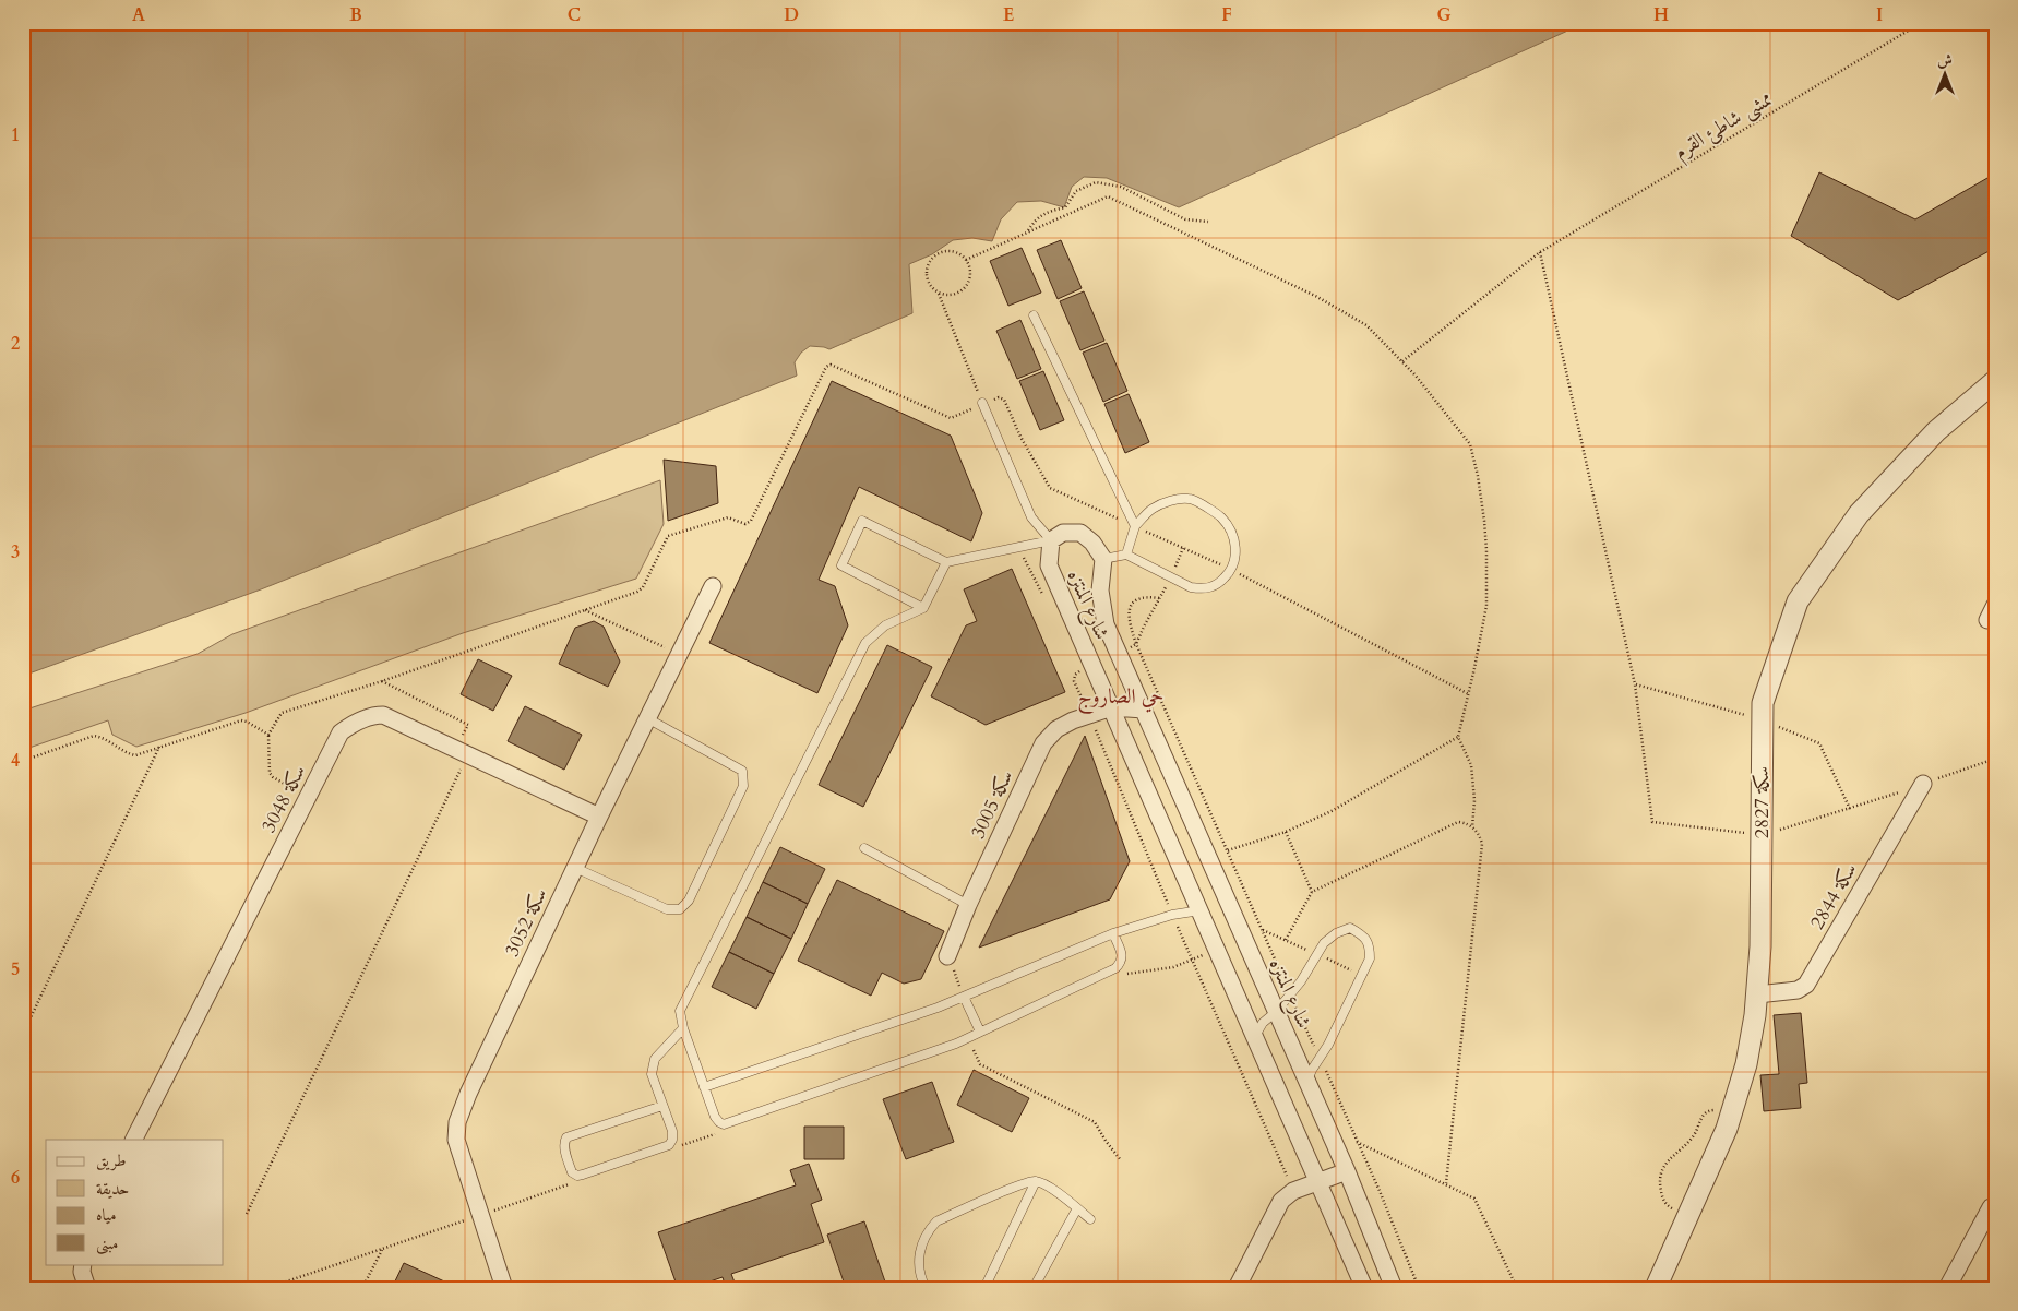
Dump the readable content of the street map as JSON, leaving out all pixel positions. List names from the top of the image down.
{
  "streets": {
    "street": [
      "شارع المنتزه",
      "سكة 3048",
      "سكة 2827",
      "سكة 3005",
      "سكة 2844",
      "سكة 3052"
    ],
    "path": ["ممشى شاطئ القرم"]
  },
  "crossings": [
    ["شارع المنتزه", "سكة 3005"],
    ["سكة 3048", "سكة 3052"],
    ["سكة 2827", "سكة 2844"]
  ],
  "districts": ["حي الصاروج"],
  "legend": [
    "طريق",
    "حديقة",
    "مياه",
    "مبنى"
  ],
  "north": "top",
  "grid": {
    "columns": [
      "A",
      "B",
      "C",
      "D",
      "E",
      "F",
      "G",
      "H",
      "I"
    ],
    "rows": [
      "1",
      "2",
      "3",
      "4",
      "5",
      "6"
    ]
  }
}
